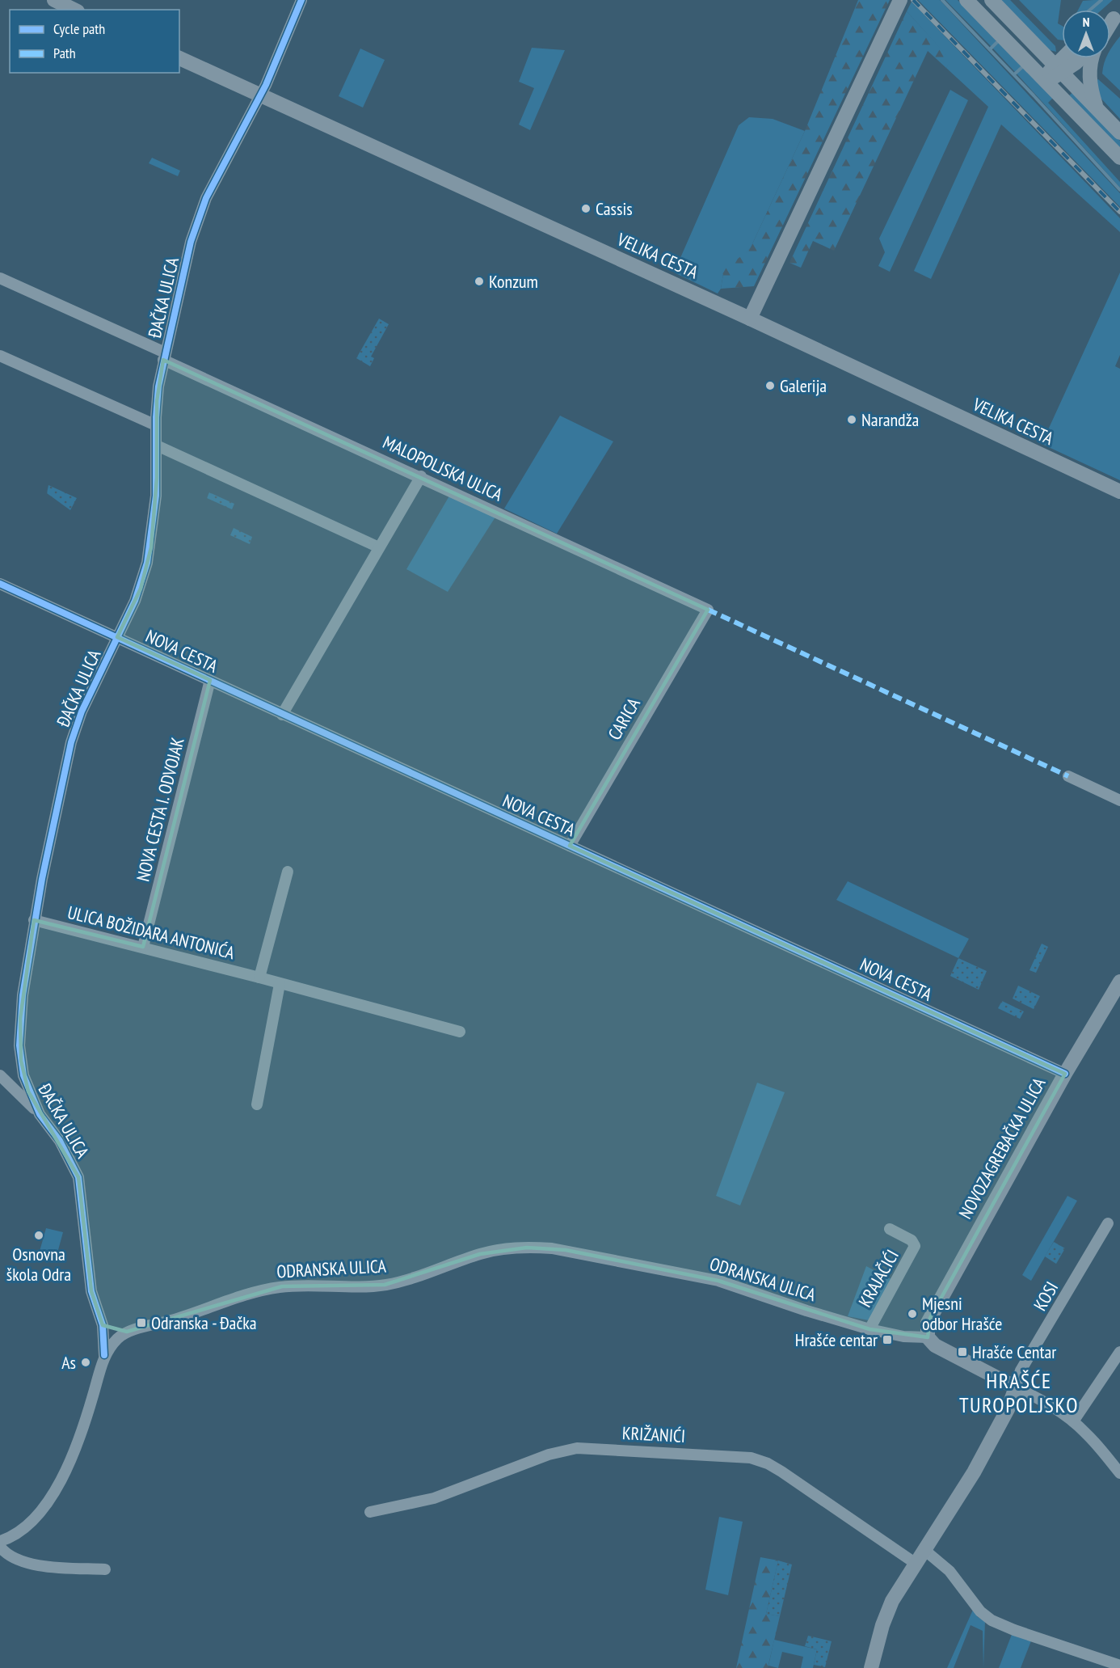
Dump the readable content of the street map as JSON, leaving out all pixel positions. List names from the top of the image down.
{
  "streets": {
    "main road": ["VELIKA CESTA", "NOVOZAGREBAČKA ULICA"],
    "street": [
      "ĐAČKA ULICA",
      "MALOPOLJSKA ULICA",
      "NOVA CESTA",
      "CARICA",
      "NOVA CESTA I. ODVOJAK",
      "ULICA BOŽIDARA ANTONIĆA",
      "ODRANSKA ULICA",
      "KRAJAČIĆI",
      "KOSI",
      "KRIŽANIĆI"
    ]
  },
  "crossings": [
    ["VELIKA CESTA", "ĐAČKA ULICA"],
    ["ĐAČKA ULICA", "MALOPOLJSKA ULICA"],
    ["ĐAČKA ULICA", "NOVA CESTA"],
    ["ĐAČKA ULICA", "ULICA BOŽIDARA ANTONIĆA"],
    ["ĐAČKA ULICA", "ODRANSKA ULICA"],
    ["MALOPOLJSKA ULICA", "CARICA"],
    ["NOVA CESTA", "CARICA"],
    ["NOVA CESTA", "NOVA CESTA I. ODVOJAK"],
    ["NOVA CESTA", "NOVOZAGREBAČKA ULICA"],
    ["NOVA CESTA I. ODVOJAK", "ULICA BOŽIDARA ANTONIĆA"],
    ["NOVOZAGREBAČKA ULICA", "ODRANSKA ULICA"],
    ["ODRANSKA ULICA", "KRAJAČIĆI"]
  ],
  "districts": ["HRAŠĆE TUROPOLJSKO"],
  "places": {
    "other": [
      "Cassis",
      "Konzum",
      "Galerija",
      "Narandža",
      "Osnovna škola Odra",
      "Mjesni odbor Hrašće",
      "As"
    ],
    "transit": ["Odranska - Đačka", "Hrašće centar", "Hrašće Centar"]
  },
  "legend": ["Cycle path", "Path"],
  "north": "top"
}
